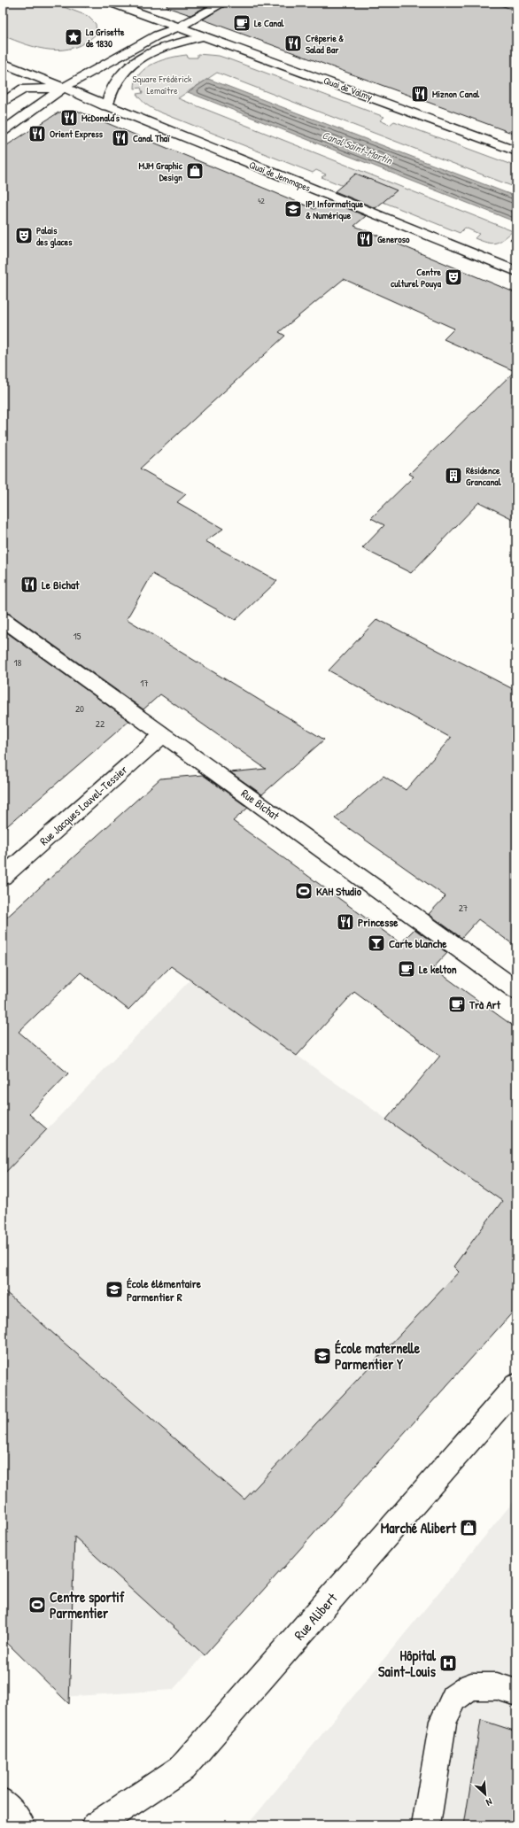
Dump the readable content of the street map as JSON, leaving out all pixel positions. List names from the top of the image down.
{
  "streets": {
    "street": [
      "Quai de Valmy",
      "Quai de Jemmapes",
      "Rue Bichat",
      "Rue Jacques Louvel-Tessier",
      "Rue Alibert"
    ]
  },
  "crossings": [
    ["Rue Bichat", "Rue Jacques Louvel-Tessier"]
  ],
  "water": ["Canal Saint-Martin"],
  "parks": ["Square Frédérick Lemaître"],
  "places": {
    "cafe": ["Le Canal", "Le kelton", "Trà Art"],
    "place": ["La Grisette de 1830"],
    "restaurant": [
      "Crêperie & Salad Bar",
      "Miznon Canal",
      "McDonald's",
      "Orient Express",
      "Canal Thaï",
      "Generoso",
      "Le Bichat",
      "Princesse"
    ],
    "shop": ["MJM Graphic Design", "Marché Alibert"],
    "school or university": ["IPI Informatique & Numérique", "École élémentaire Parmentier R", "École maternelle Parmentier Y"],
    "theatre": ["Palais des glaces", "Centre culturel Pouya"],
    "building": ["Résidence Grancanal"],
    "sports": ["KAH Studio", "Centre sportif Parmentier"],
    "bar": ["Carte blanche"],
    "hospital": ["Hôpital Saint-Louis"]
  },
  "house_numbers": [
    "42",
    "15",
    "18",
    "17",
    "20",
    "22",
    "27"
  ],
  "north": "bottom right"
}
